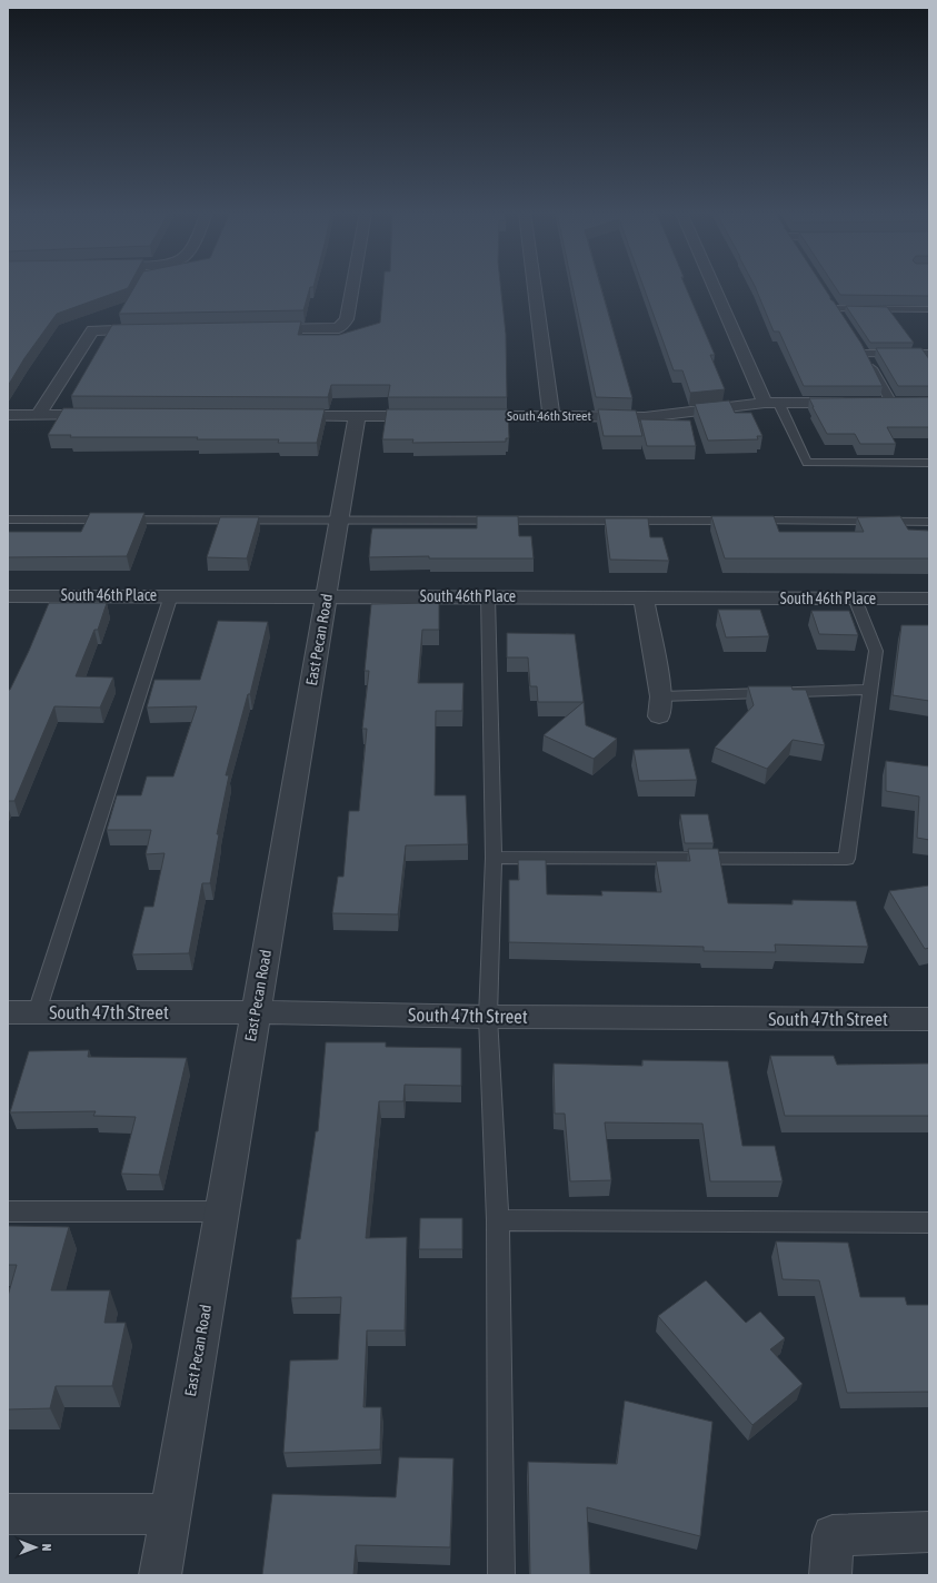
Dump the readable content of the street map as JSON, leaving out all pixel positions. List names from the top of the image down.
{
  "streets": {
    "street": [
      "South 46th Street",
      "South 46th Place",
      "East Pecan Road",
      "South 47th Street"
    ]
  },
  "crossings": [
    ["South 46th Place", "East Pecan Road"],
    ["East Pecan Road", "South 47th Street"]
  ],
  "north": "right"
}
